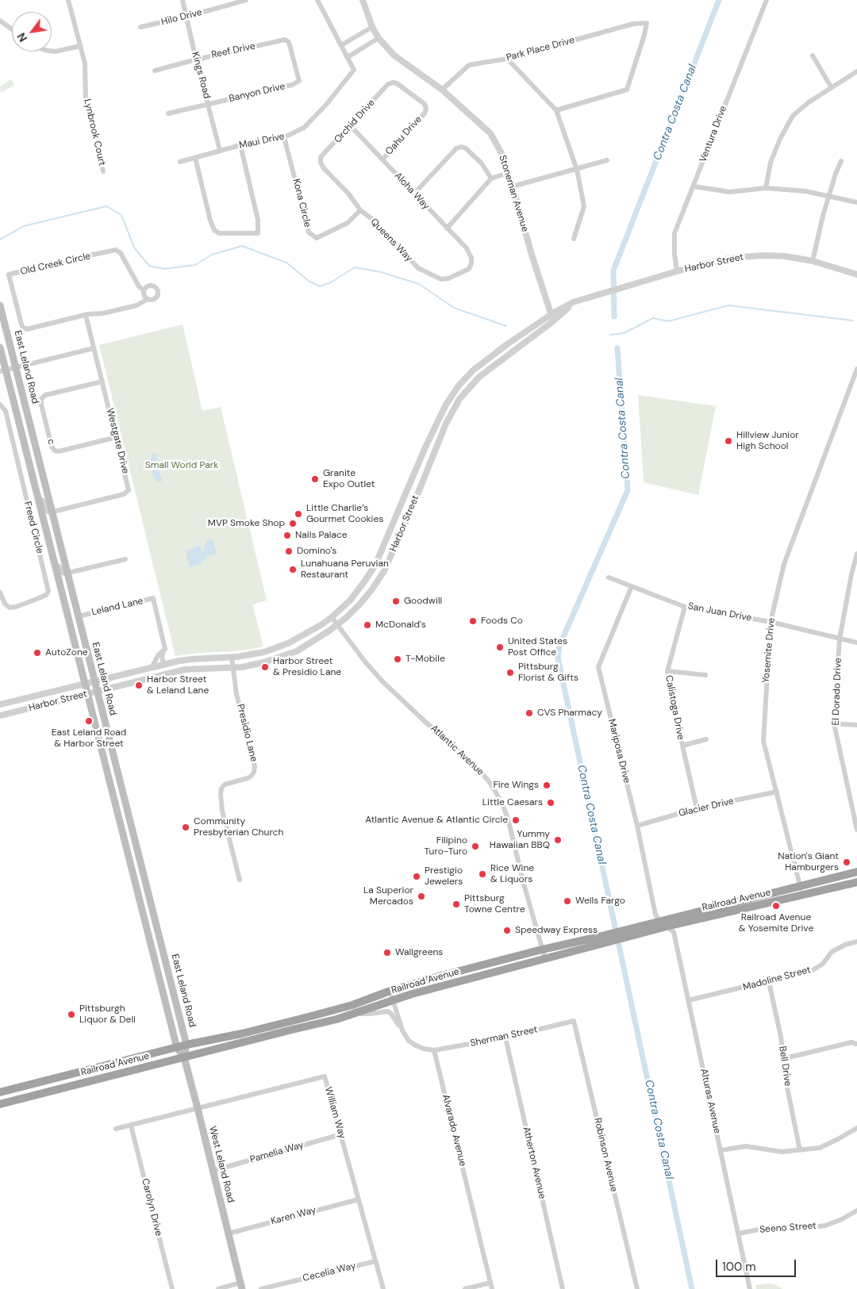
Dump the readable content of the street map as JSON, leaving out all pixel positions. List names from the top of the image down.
{
  "streets": {
    "highway": ["Railroad Avenue"],
    "main road": ["East Leland Road", "West Leland Road"],
    "street": [
      "Hilo Drive",
      "Park Place Drive",
      "Reef Drive",
      "Kings Road",
      "Banyon Drive",
      "Orchid Drive",
      "Lynbrook Court",
      "Ventura Drive",
      "Oahu Drive",
      "Maui Drive",
      "Aloha Way",
      "Stoneman Avenue",
      "Kona Circle",
      "Queens Way",
      "Harbor Street",
      "Old Creek Circle",
      "Westgate Drive",
      "c",
      "Freed Circle",
      "Leland Lane",
      "San Juan Drive",
      "Yosemite Drive",
      "El Dorado Drive",
      "Calistoga Drive",
      "Presidio Lane",
      "Atlantic Avenue",
      "Mariposa Drive",
      "Glacier Drive",
      "Madoline Street",
      "Sherman Street",
      "Bell Drive",
      "Alturas Avenue",
      "William Way",
      "Alvarado Avenue",
      "Pamelia Way",
      "Robinson Avenue",
      "Atherton Avenue",
      "Carolyn Drive",
      "Karen Way",
      "Seeno Street",
      "Cecelia Way"
    ]
  },
  "crossings": [
    ["Hilo Drive", "Kings Road"],
    ["Park Place Drive", "Stoneman Avenue"],
    ["Reef Drive", "Kings Road"],
    ["Reef Drive", "Banyon Drive"],
    ["Kings Road", "Banyon Drive"],
    ["Kings Road", "Maui Drive"],
    ["Orchid Drive", "Oahu Drive"],
    ["Orchid Drive", "Aloha Way"],
    ["Orchid Drive", "Queens Way"],
    ["Ventura Drive", "Harbor Street"],
    ["Oahu Drive", "Aloha Way"],
    ["Maui Drive", "Kona Circle"],
    ["Aloha Way", "Queens Way"],
    ["Stoneman Avenue", "Harbor Street"],
    ["Kona Circle", "Queens Way"],
    ["Harbor Street", "East Leland Road"],
    ["Harbor Street", "Leland Lane"],
    ["Harbor Street", "Presidio Lane"],
    ["Harbor Street", "Atlantic Avenue"],
    ["Old Creek Circle", "Westgate Drive"],
    ["East Leland Road", "Westgate Drive"],
    ["East Leland Road", "Leland Lane"],
    ["East Leland Road", "Railroad Avenue"],
    ["East Leland Road", "West Leland Road"],
    ["Westgate Drive", "c"],
    ["San Juan Drive", "Yosemite Drive"],
    ["San Juan Drive", "El Dorado Drive"],
    ["San Juan Drive", "Calistoga Drive"],
    ["San Juan Drive", "Mariposa Drive"],
    ["Yosemite Drive", "Glacier Drive"],
    ["Yosemite Drive", "Railroad Avenue"],
    ["Calistoga Drive", "Glacier Drive"],
    ["Atlantic Avenue", "Railroad Avenue"],
    ["Mariposa Drive", "Glacier Drive"],
    ["Mariposa Drive", "Railroad Avenue"],
    ["Mariposa Drive", "Alturas Avenue"],
    ["Railroad Avenue", "Alturas Avenue"],
    ["Railroad Avenue", "West Leland Road"],
    ["Madoline Street", "Bell Drive"],
    ["Madoline Street", "Alturas Avenue"],
    ["Sherman Street", "Alvarado Avenue"],
    ["Sherman Street", "Robinson Avenue"],
    ["Sherman Street", "Atherton Avenue"],
    ["Alturas Avenue", "Seeno Street"],
    ["William Way", "Pamelia Way"],
    ["William Way", "West Leland Road"],
    ["William Way", "Carolyn Drive"],
    ["William Way", "Karen Way"],
    ["William Way", "Cecelia Way"],
    ["Pamelia Way", "West Leland Road"],
    ["West Leland Road", "Karen Way"]
  ],
  "water": ["Contra Costa Canal"],
  "parks": ["Small World Park"],
  "places": [
    "Hillview Junior High School",
    "Granite Expo Outlet",
    "Little Charlie’s Gourmet Cookies",
    "MVP Smoke Shop",
    "Nails Palace",
    "Domino's",
    "Lunahuana Peruvian Restaurant",
    "Goodwill",
    "Foods Co",
    "McDonald's",
    "United States Post Office",
    "AutoZone",
    "T-Mobile",
    "Harbor Street & Presidio Lane",
    "Pittsburg Florist & Gifts",
    "Harbor Street & Leland Lane",
    "CVS Pharmacy",
    "East Leland Road & Harbor Street",
    "Fire Wings",
    "Little Caesars",
    "Atlantic Avenue & Atlantic Circle",
    "Community Presbyterian Church",
    "Yummy Hawaiian BBQ",
    "Filipino Turo-Turo",
    "Nation's Giant Hamburgers",
    "Rice Wine & Liquors",
    "Prestigio Jewelers",
    "La Superior Mercados",
    "Wells Fargo",
    "Pittsburg Towne Centre",
    "Railroad Avenue & Yosemite Drive",
    "Speedway Express",
    "Wallgreens",
    "Pittsburgh Liquor & Deli"
  ],
  "scale_bar": "100 m",
  "north": "bottom left"
}
